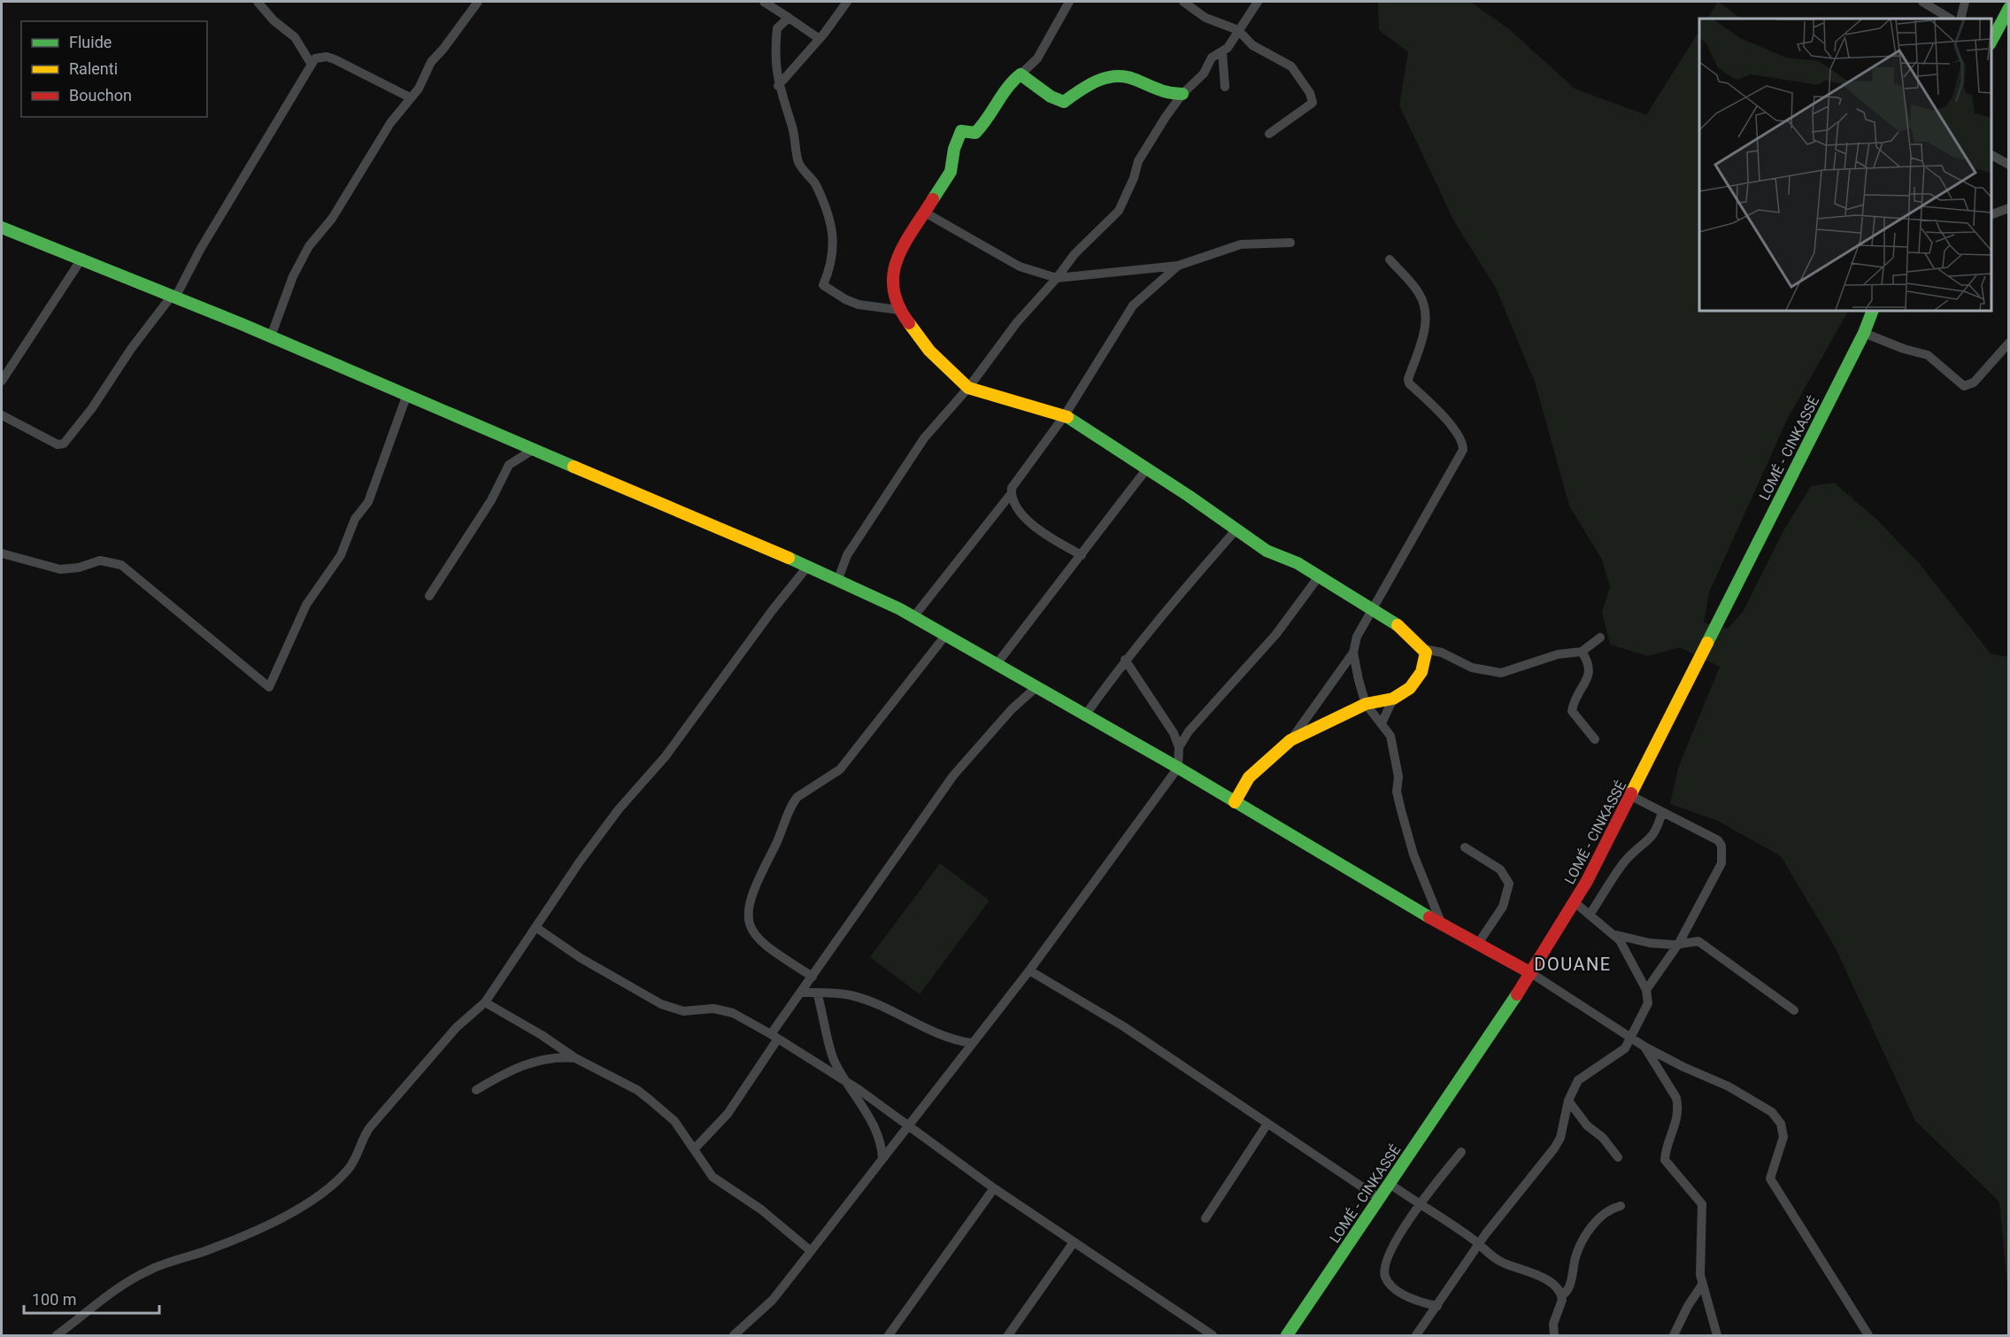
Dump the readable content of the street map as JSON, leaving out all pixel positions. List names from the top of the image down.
{
  "streets": {
    "main road": ["LOMÉ - CINKASSÉ"]
  },
  "districts": ["DOUANE"],
  "legend": ["Fluide", "Ralenti", "Bouchon"],
  "scale_bar": "100 m"
}
